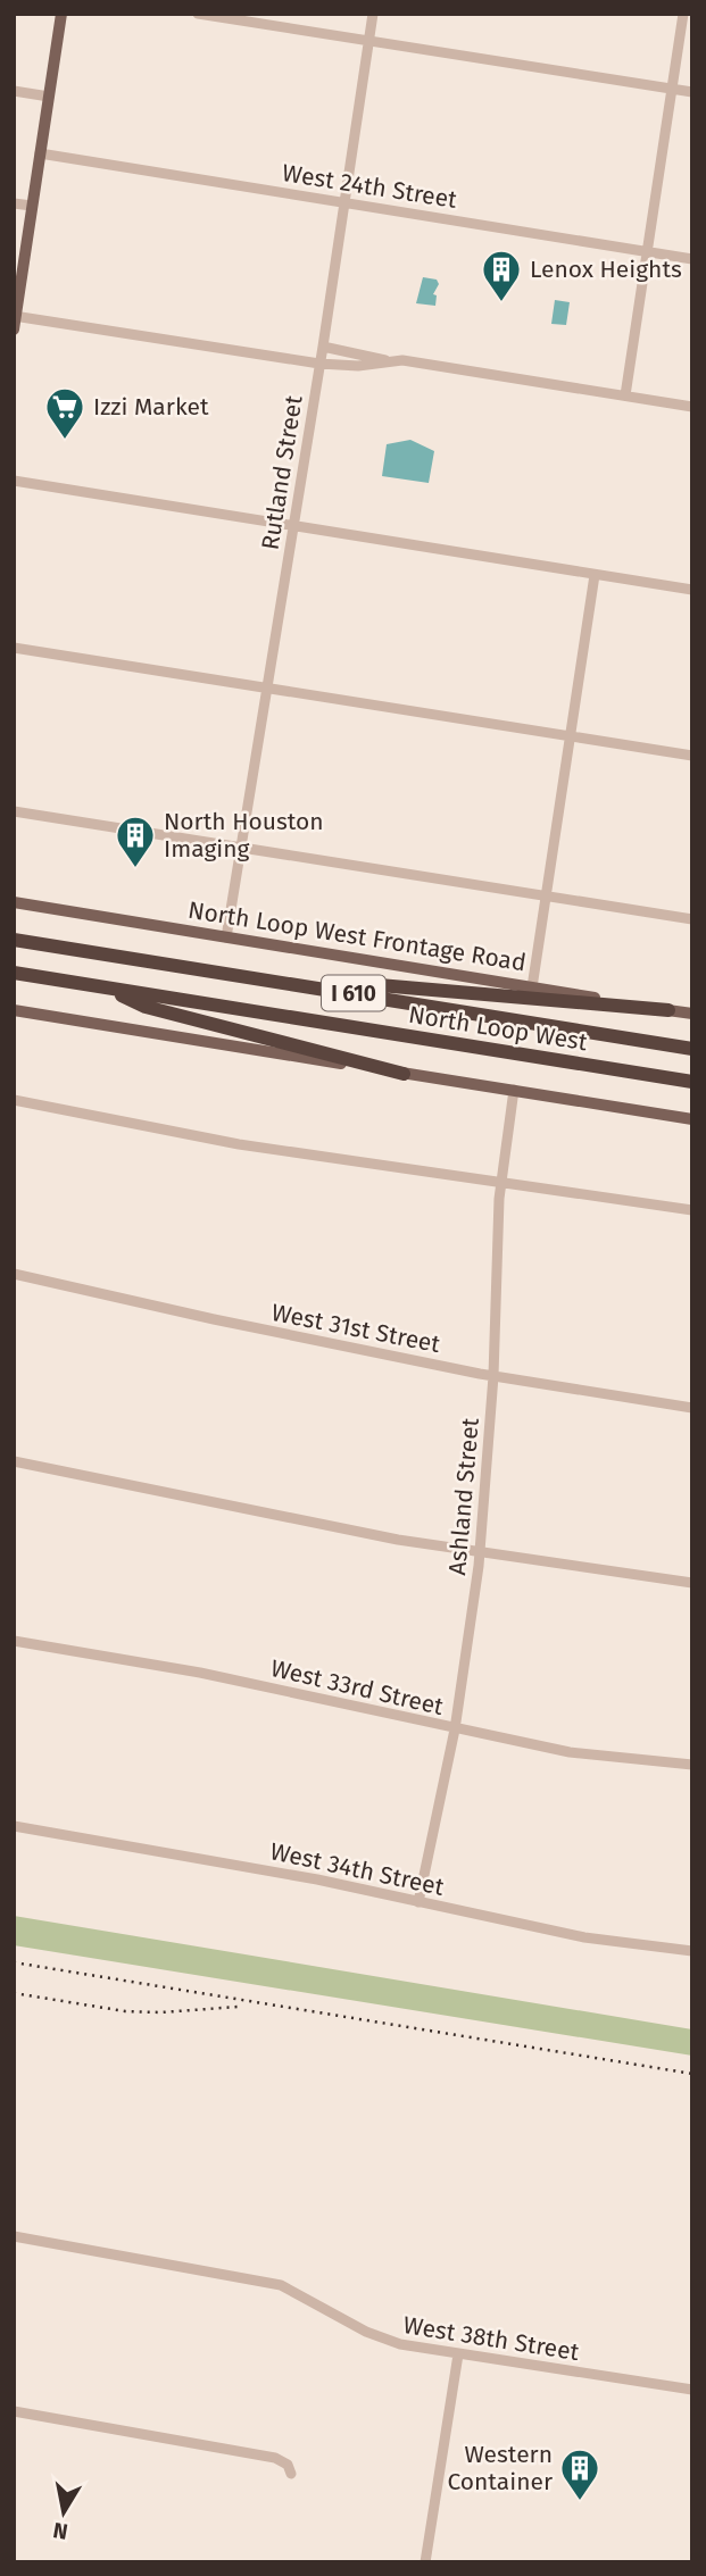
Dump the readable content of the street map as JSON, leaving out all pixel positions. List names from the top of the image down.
{
  "streets": {
    "highway": ["I 610", "North Loop West"],
    "main road": ["North Loop West Frontage Road"],
    "street": [
      "West 24th Street",
      "Rutland Street",
      "West 31st Street",
      "Ashland Street",
      "West 33rd Street",
      "West 34th Street",
      "West 38th Street"
    ]
  },
  "crossings": [
    ["West 24th Street", "Rutland Street"],
    ["Rutland Street", "North Loop West Frontage Road"],
    ["West 31st Street", "Ashland Street"],
    ["Ashland Street", "West 33rd Street"],
    ["Ashland Street", "West 34th Street"]
  ],
  "places": {
    "building": ["Lenox Heights", "North Houston Imaging", "Western Container"],
    "supermarket": ["Izzi Market"]
  },
  "north": "bottom"
}
